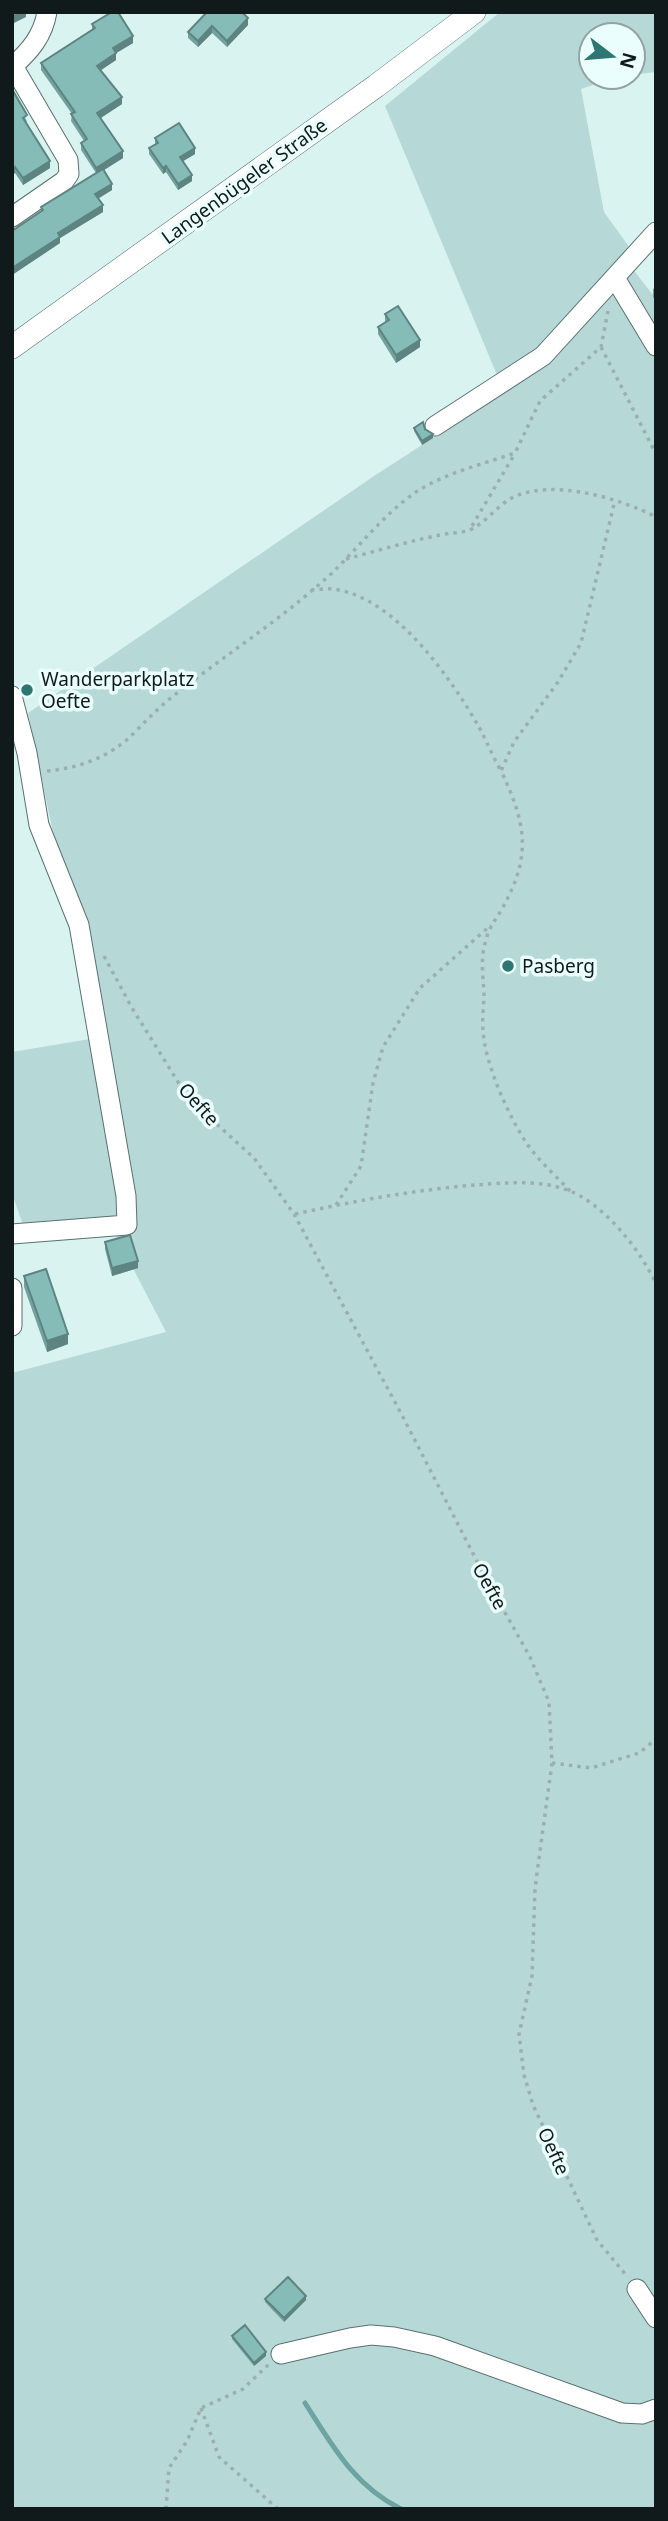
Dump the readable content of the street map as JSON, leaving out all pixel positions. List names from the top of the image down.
{
  "streets": {
    "main road": ["Langenbügeler Straße"],
    "path": ["Oefte"]
  },
  "places": ["Wanderparkplatz Oefte", "Pasberg"],
  "north": "right"
}
